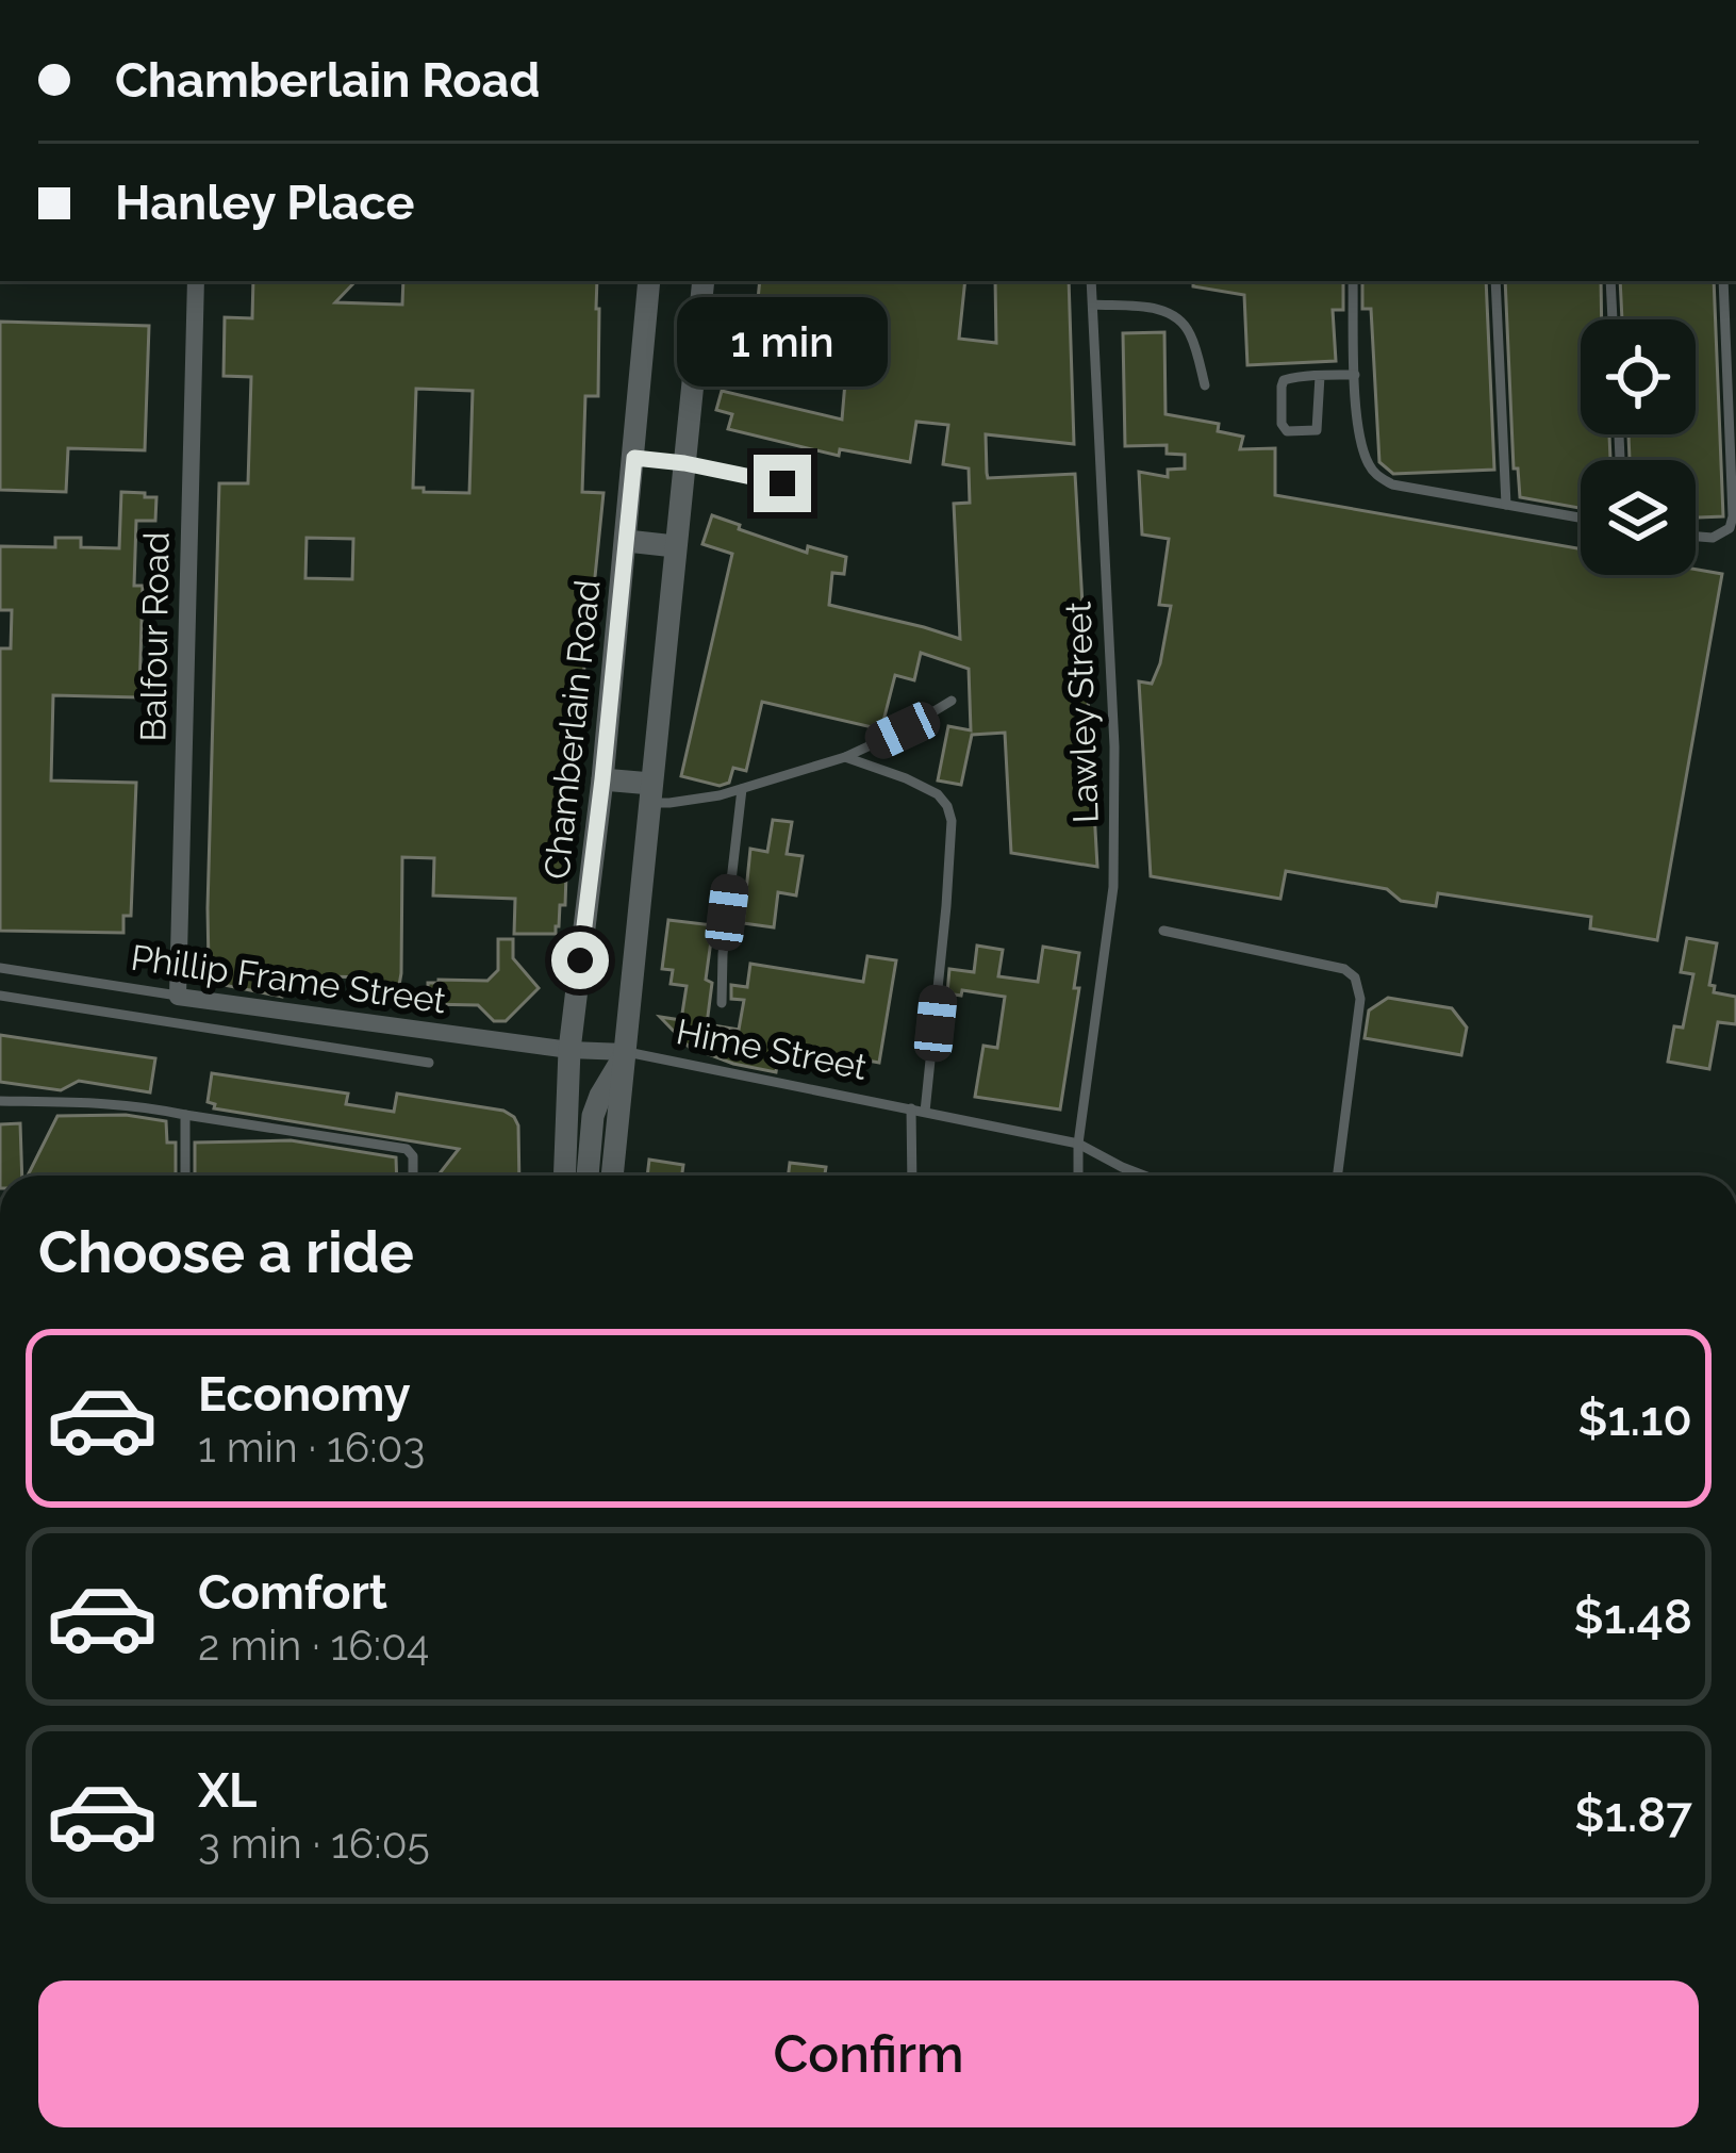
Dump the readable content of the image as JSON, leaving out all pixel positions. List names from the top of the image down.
{
  "streets": {
    "street": [
      "Balfour Road",
      "Chamberlain Road",
      "Phillip Frame Street",
      "Hime Street"
    ],
    "lane": ["Lawley Street"]
  },
  "crossings": [
    ["Balfour Road", "Phillip Frame Street"],
    ["Lawley Street", "Hime Street"],
    ["Chamberlain Road", "Phillip Frame Street"],
    ["Chamberlain Road", "Hime Street"],
    ["Phillip Frame Street", "Hime Street"]
  ],
  "page": {
    "banner": ["Chamberlain Road", "Hanley Place"],
    "bubble": "1 min",
    "heading": "Choose a ride",
    "list": [
      {
        "name": "Economy",
        "note": "1 min · 16:03",
        "value": "$1.10"
      },
      {
        "name": "Comfort",
        "note": "2 min · 16:04",
        "value": "$1.48"
      },
      {
        "name": "XL",
        "note": "3 min · 16:05",
        "value": "$1.87"
      }
    ],
    "buttons": "Confirm"
  }
}
